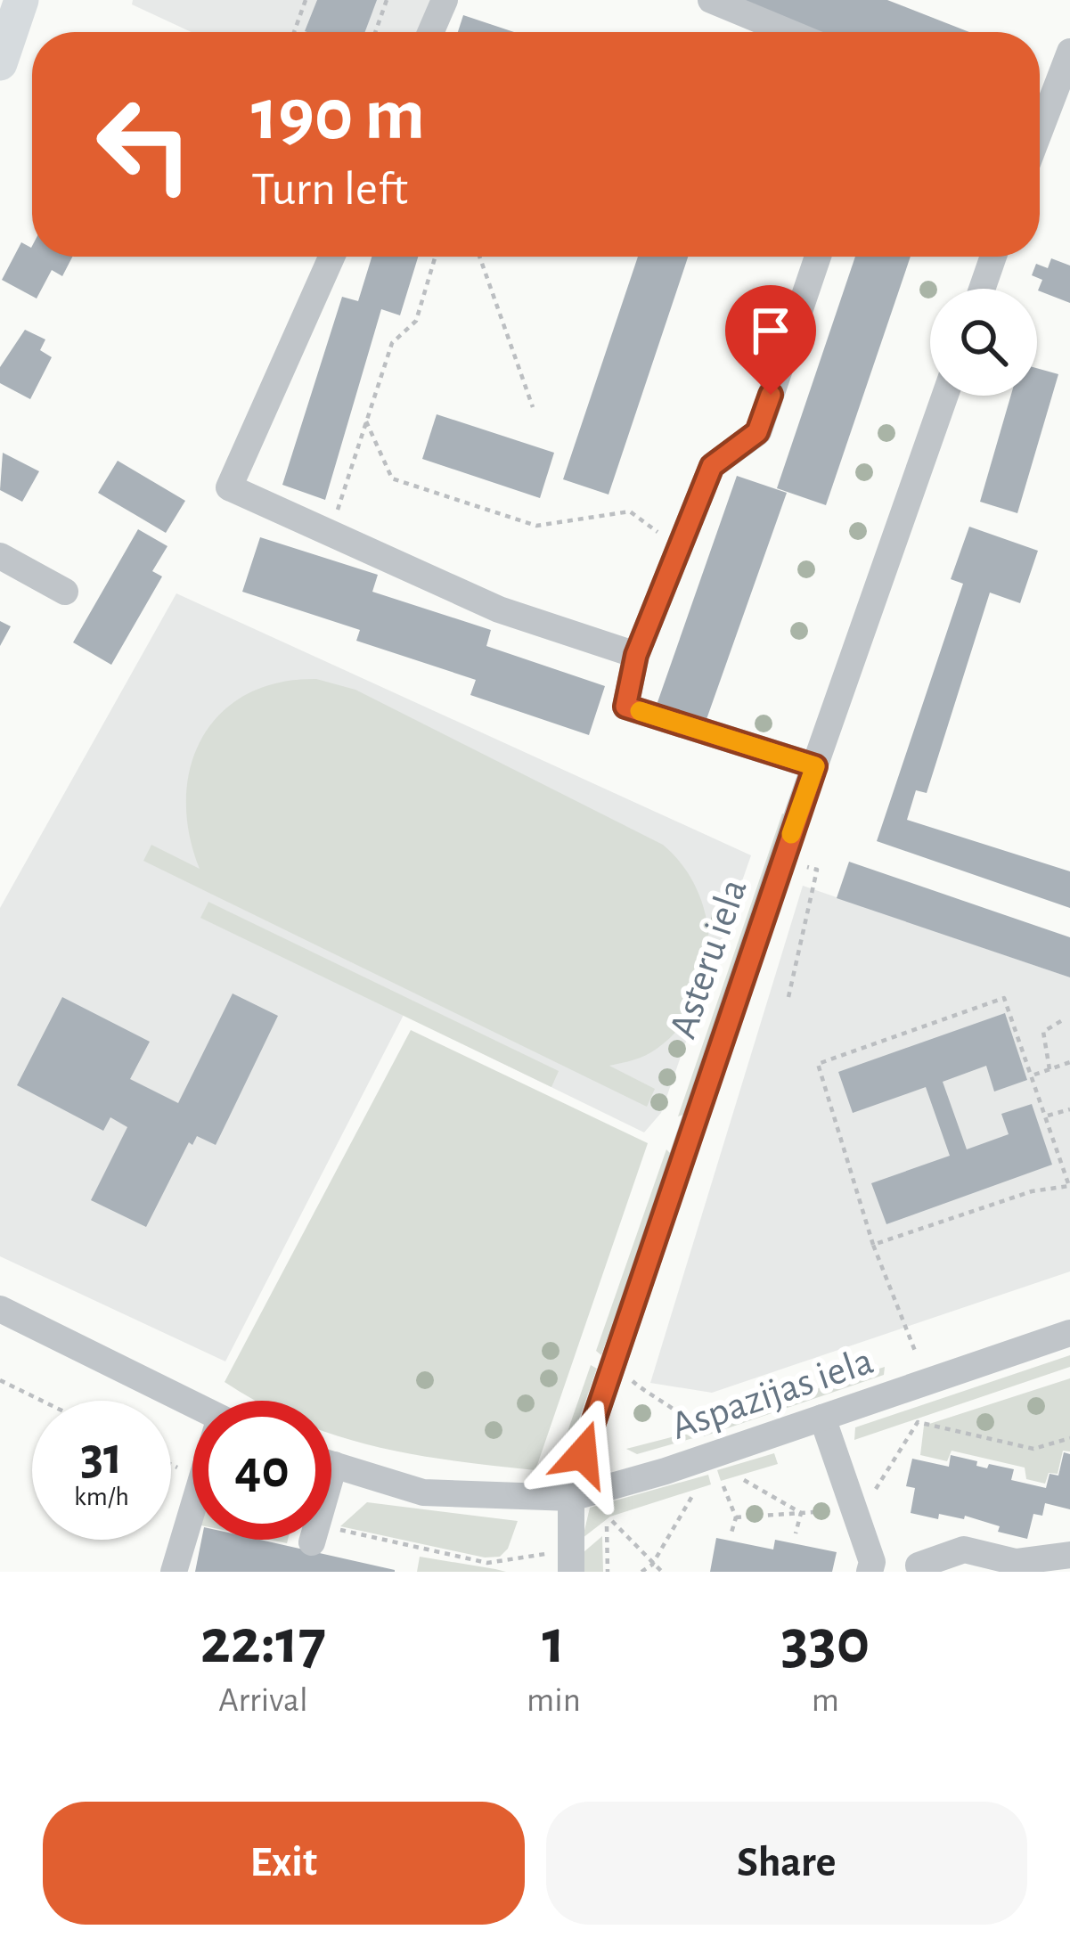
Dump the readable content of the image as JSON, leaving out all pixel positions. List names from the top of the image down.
{
  "streets": {
    "street": ["Asteru iela", "Aspazijas iela"]
  },
  "crossings": [
    ["Asteru iela", "Aspazijas iela"]
  ],
  "page": {
    "turn": ["190 m", "Turn left"],
    "speed": "31 km/h",
    "limit": "40",
    "eta": [
      "22:17",
      "Arrival",
      "1",
      "min",
      "330",
      "m"
    ],
    "buttons": ["Exit", "Share"]
  }
}
